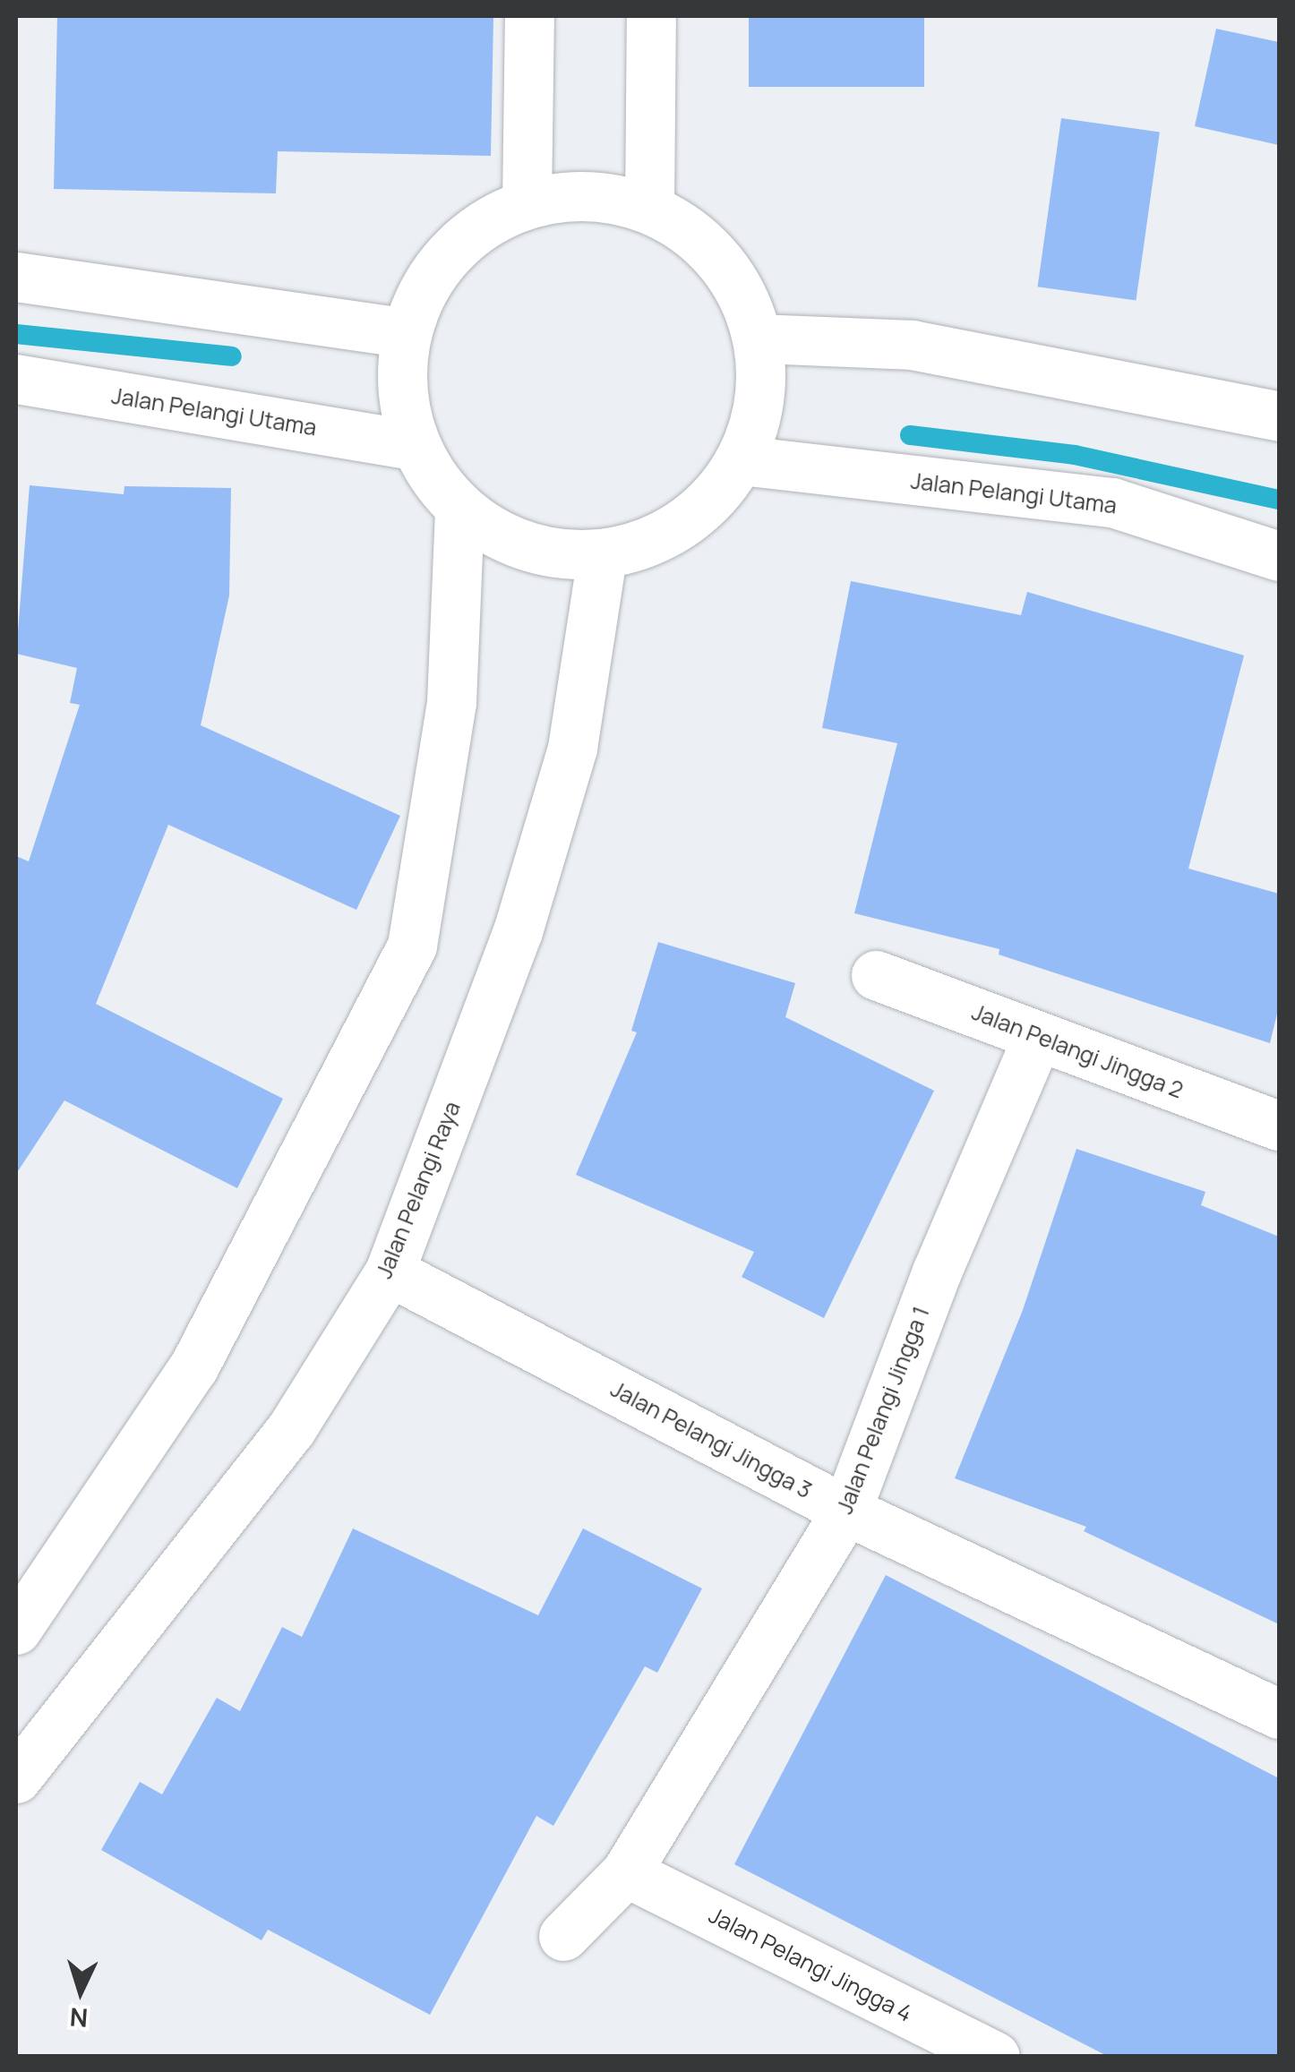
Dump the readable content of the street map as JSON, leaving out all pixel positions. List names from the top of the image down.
{
  "streets": {
    "street": [
      "Jalan Pelangi Utama",
      "Jalan Pelangi Jingga 2",
      "Jalan Pelangi Raya",
      "Jalan Pelangi Jingga 1",
      "Jalan Pelangi Jingga 3",
      "Jalan Pelangi Jingga 4"
    ]
  },
  "crossings": [
    ["Jalan Pelangi Jingga 2", "Jalan Pelangi Jingga 1"],
    ["Jalan Pelangi Raya", "Jalan Pelangi Jingga 3"],
    ["Jalan Pelangi Jingga 1", "Jalan Pelangi Jingga 3"],
    ["Jalan Pelangi Jingga 1", "Jalan Pelangi Jingga 4"]
  ],
  "north": "bottom"
}
